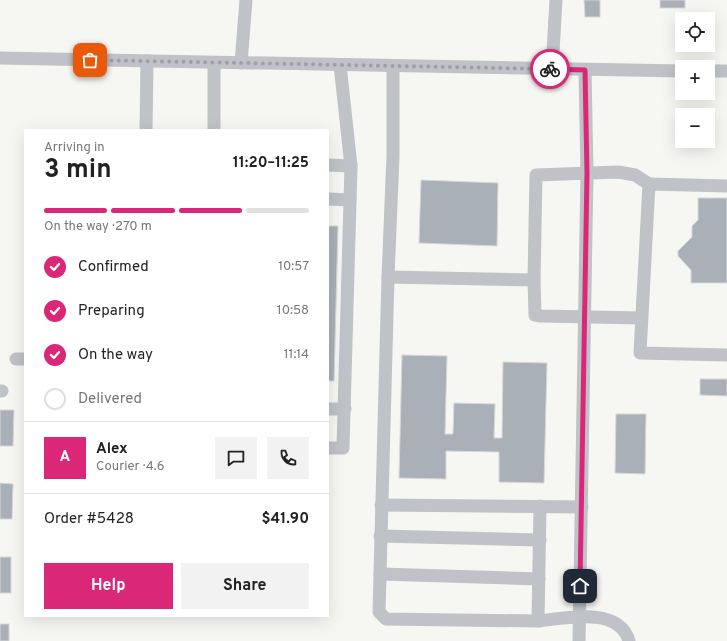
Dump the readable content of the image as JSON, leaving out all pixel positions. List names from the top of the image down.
{
  "page": {
    "map_buttons": ["+", "−"],
    "heading": ["3 min", "Arriving in", "11:20–11:25"],
    "panel": [
      "Alex",
      "Courier · 4.6",
      "Order #5428",
      "$41.90"
    ],
    "bar": "On the way · 270 m",
    "list": [
      ["Confirmed", "10:57"],
      ["Preparing", "10:58"],
      ["On the way", "11:14"],
      "Delivered"
    ],
    "round": "A",
    "buttons": ["Help", "Share"]
  }
}
